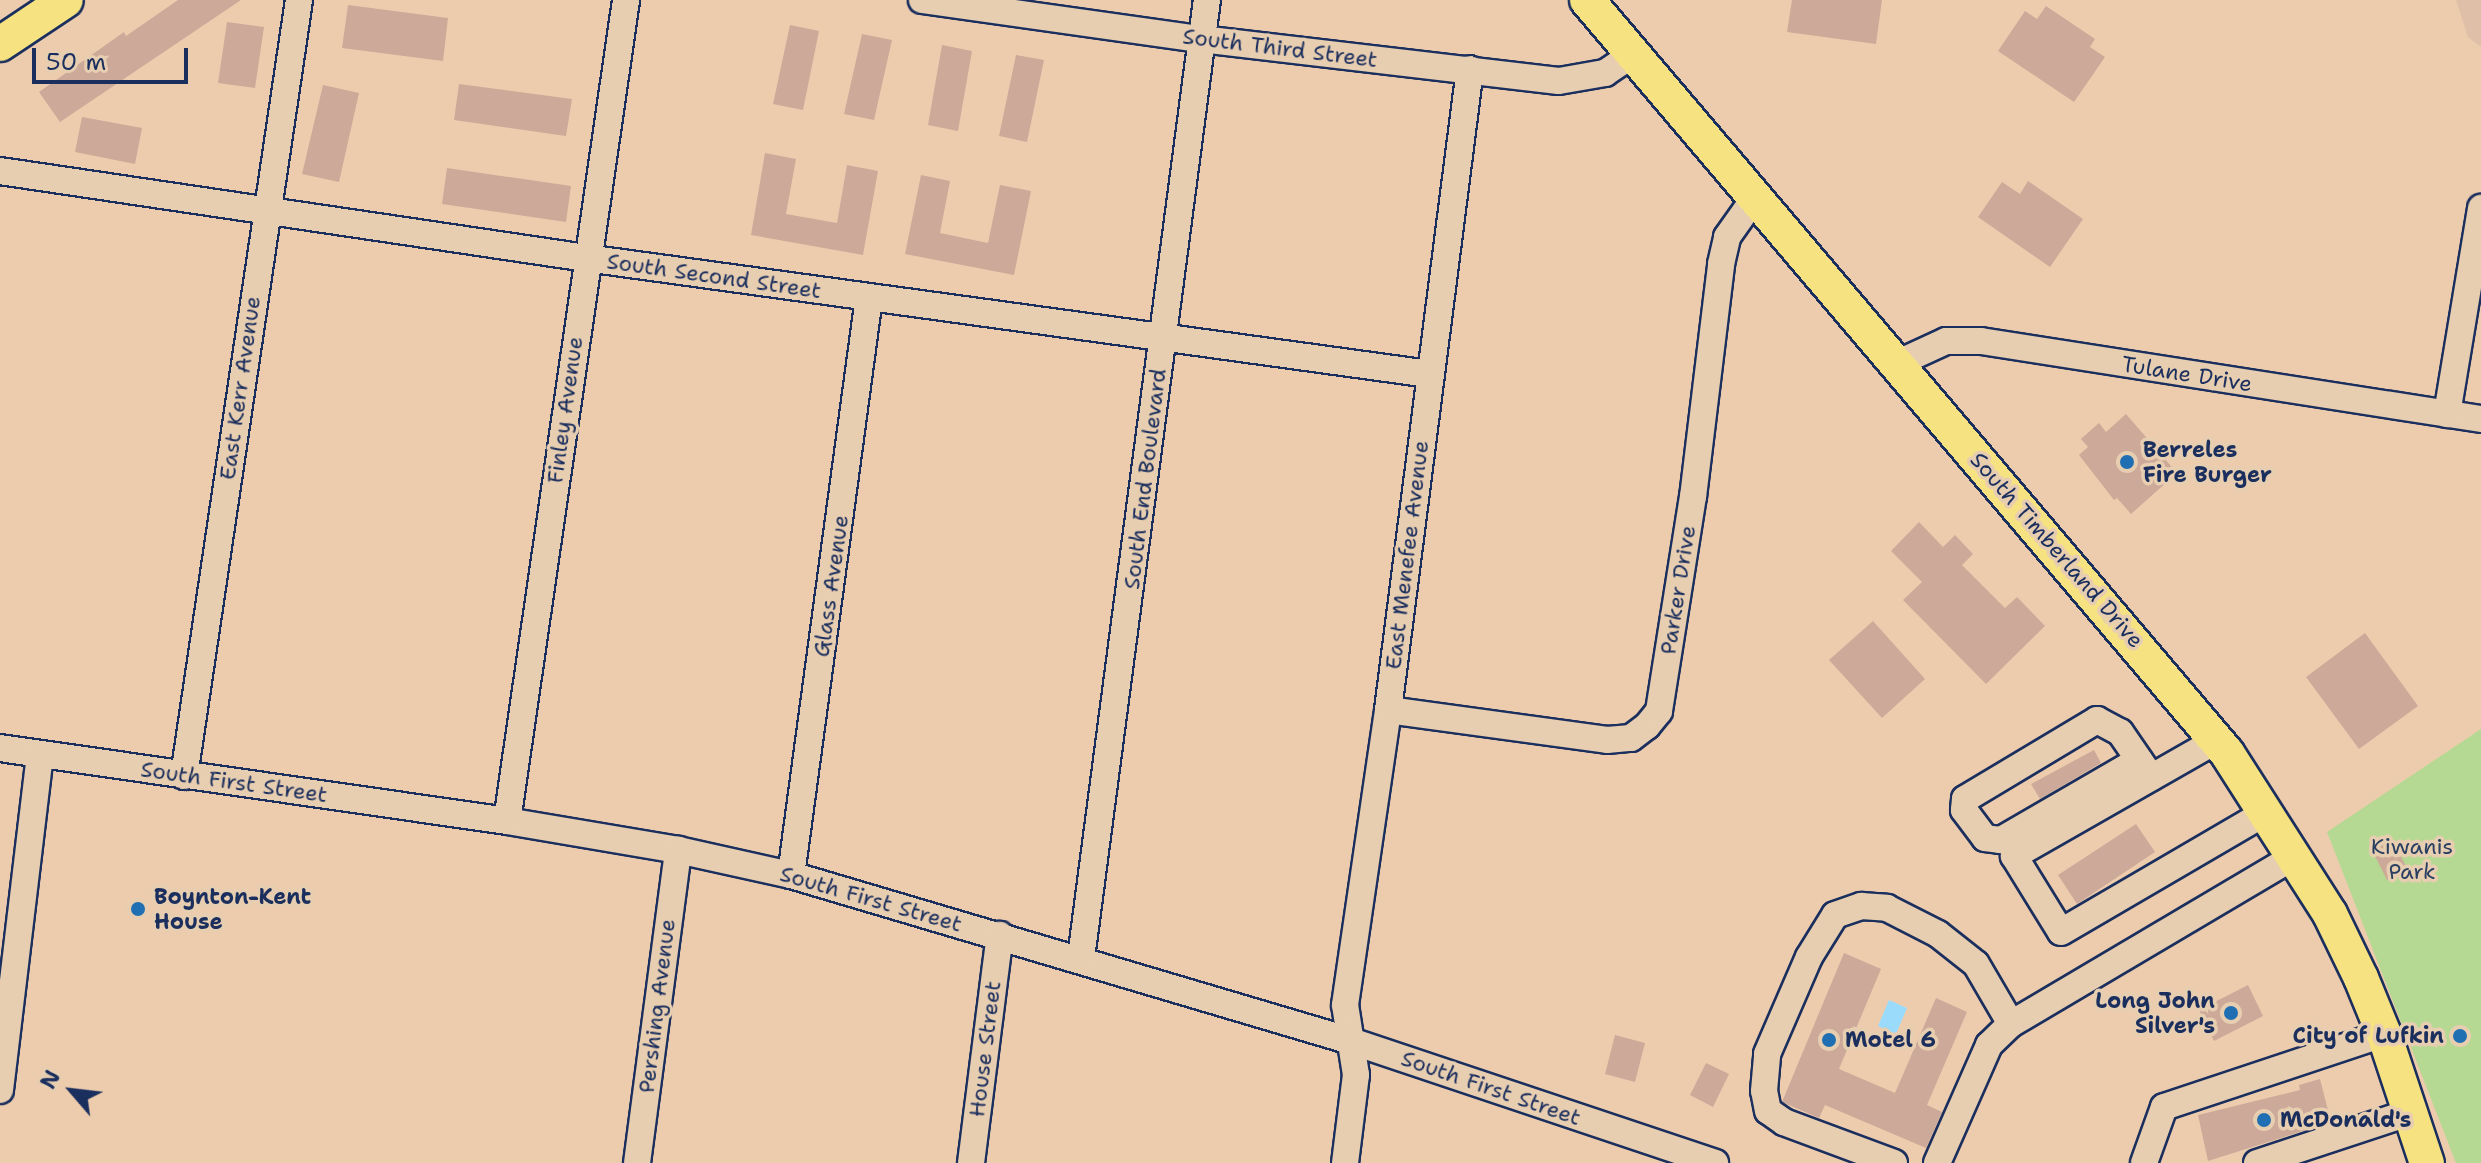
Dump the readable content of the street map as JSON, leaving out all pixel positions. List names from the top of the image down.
{
  "streets": {
    "main road": ["South Timberland Drive"],
    "street": [
      "South Third Street",
      "South Second Street",
      "Tulane Drive",
      "East Kerr Avenue",
      "Finley Avenue",
      "South End Boulevard",
      "East Menefee Avenue",
      "Glass Avenue",
      "Parker Drive",
      "South First Street",
      "Pershing Avenue",
      "House Street"
    ]
  },
  "crossings": [
    ["South Third Street", "South End Boulevard"],
    ["South Third Street", "South Timberland Drive"],
    ["South Third Street", "East Menefee Avenue"],
    ["South Second Street", "East Kerr Avenue"],
    ["South Second Street", "Finley Avenue"],
    ["South Second Street", "South End Boulevard"],
    ["South Second Street", "East Menefee Avenue"],
    ["South Second Street", "Glass Avenue"],
    ["Tulane Drive", "South Timberland Drive"],
    ["East Kerr Avenue", "South First Street"],
    ["Finley Avenue", "South First Street"],
    ["South End Boulevard", "South First Street"],
    ["South Timberland Drive", "Parker Drive"],
    ["East Menefee Avenue", "Parker Drive"],
    ["East Menefee Avenue", "South First Street"],
    ["Glass Avenue", "South First Street"],
    ["South First Street", "Pershing Avenue"],
    ["South First Street", "House Street"]
  ],
  "parks": ["Kiwanis Park"],
  "places": [
    "Berreles Fire Burger",
    "Boynton-Kent House",
    "Long John Silver's",
    "City of Lufkin",
    "Motel 6",
    "McDonald's"
  ],
  "scale_bar": "50 m",
  "north": "top left"
}
